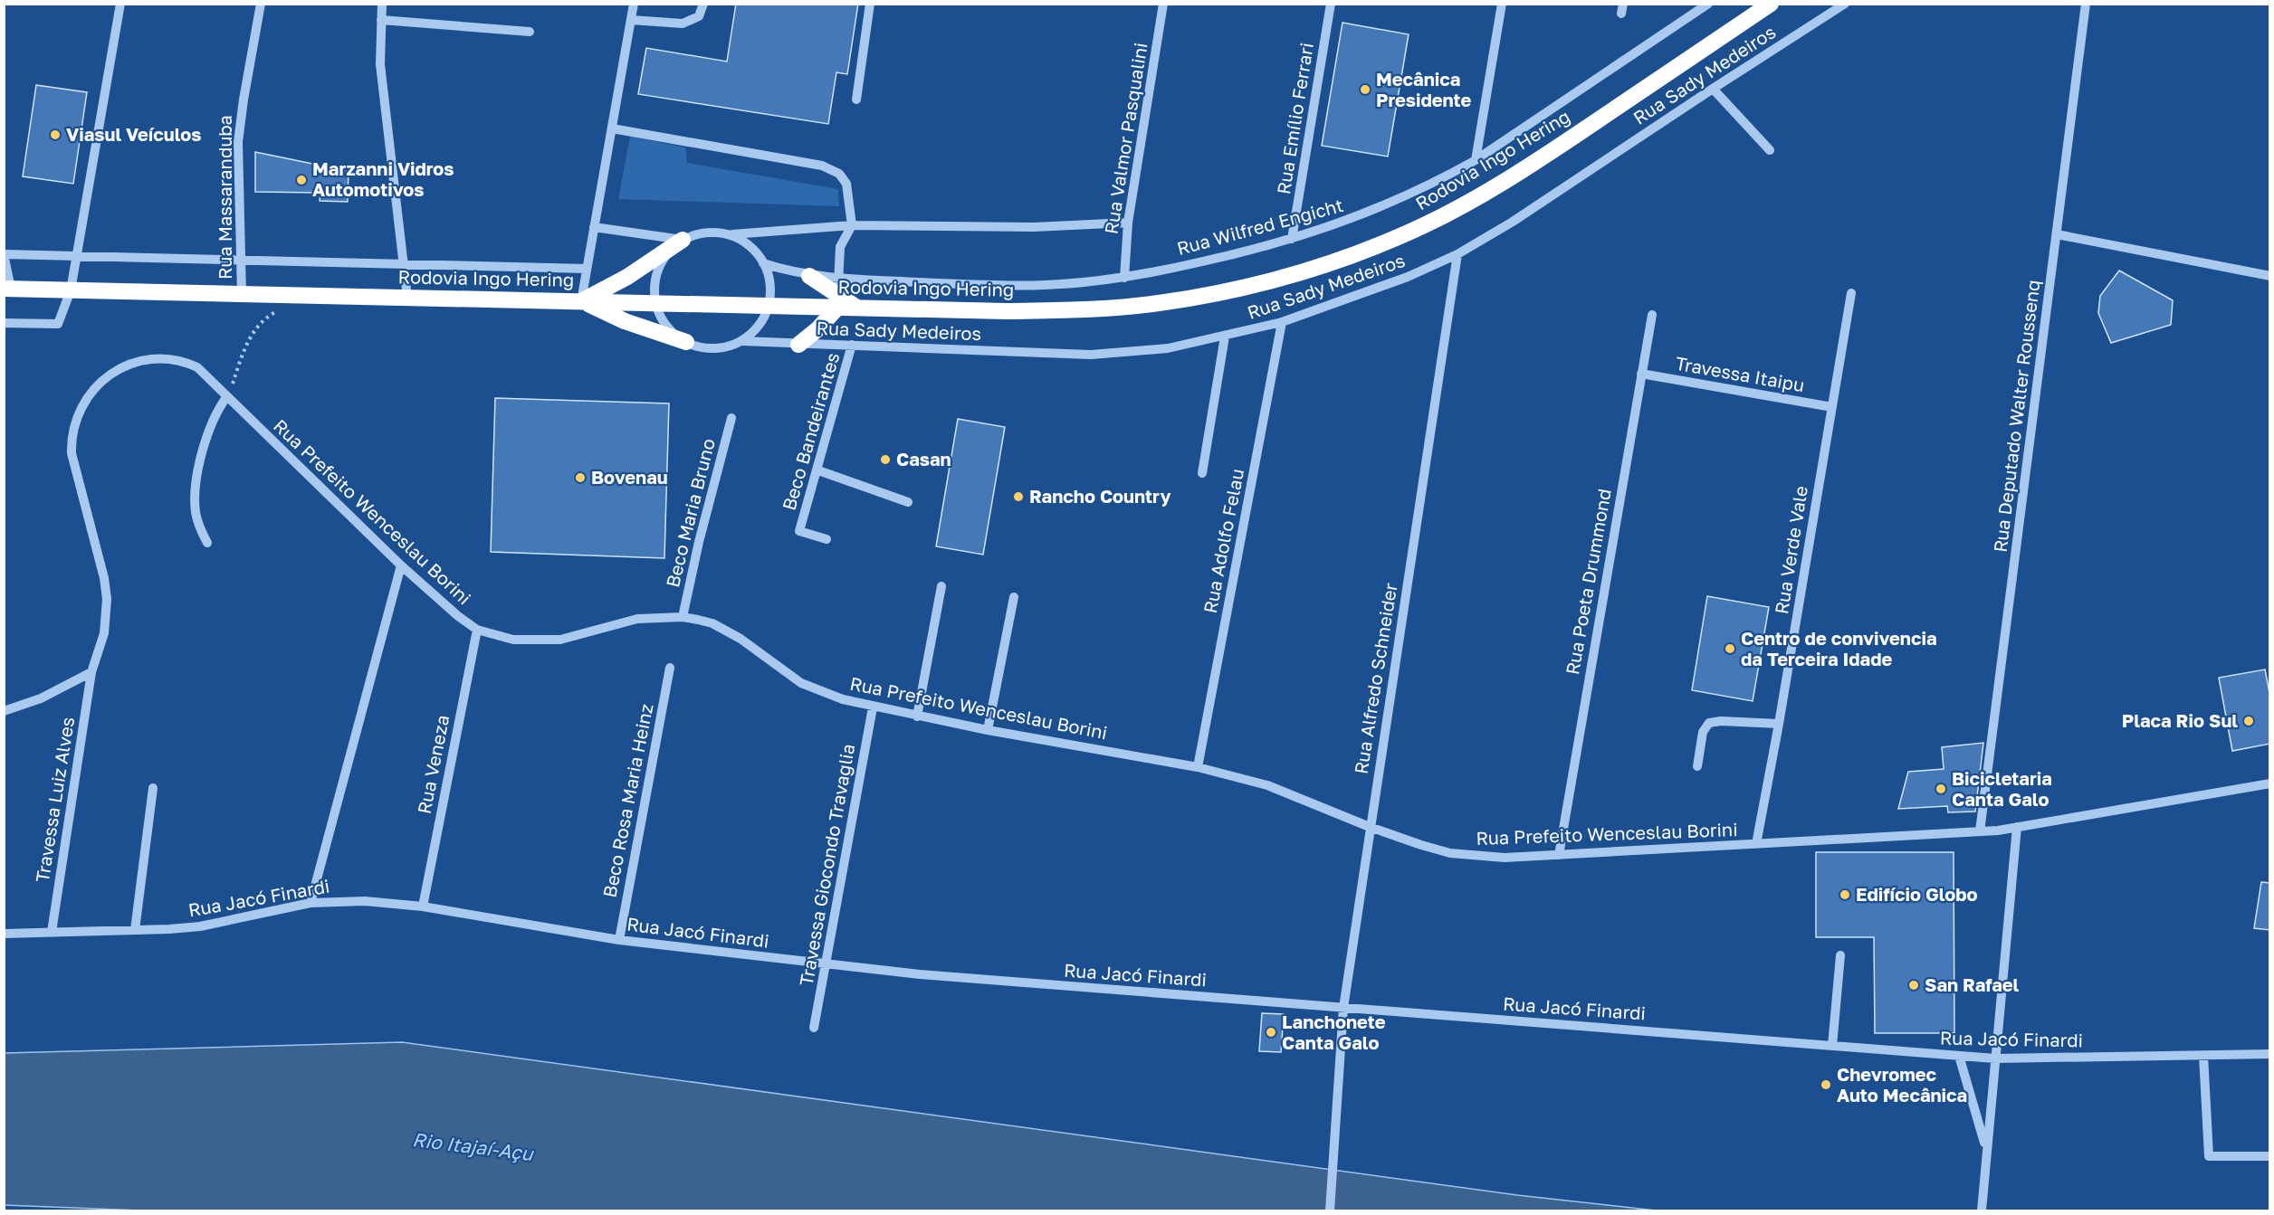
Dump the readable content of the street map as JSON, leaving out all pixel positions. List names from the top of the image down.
{
  "streets": {
    "highway": ["Rodovia Ingo Hering"],
    "street": [
      "Rua Sady Medeiros",
      "Rua Emílio Ferrari",
      "Rua Valmor Pasqualini",
      "Rua Massaranduba",
      "Rua Wilfred Engicht",
      "Travessa Itaipu",
      "Rua Deputado Walter Roussenq",
      "Beco Bandeirantes",
      "Rua Prefeito Wenceslau Borini",
      "Beco Maria Bruno",
      "Rua Adolfo Felau",
      "Rua Verde Vale",
      "Rua Poeta Drummond",
      "Rua Alfredo Schneider",
      "Rua Veneza",
      "Travessa Luiz Alves",
      "Beco Rosa Maria Heinz",
      "Travessa Giocondo Travaglia",
      "Rua Jacó Finardi"
    ]
  },
  "crossings": [
    ["Rua Sady Medeiros", "Beco Bandeirantes"],
    ["Rua Sady Medeiros", "Rua Adolfo Felau"],
    ["Rua Sady Medeiros", "Rua Alfredo Schneider"],
    ["Rua Emílio Ferrari", "Rua Wilfred Engicht"],
    ["Rua Valmor Pasqualini", "Rua Wilfred Engicht"],
    ["Rodovia Ingo Hering", "Rua Massaranduba"],
    ["Travessa Itaipu", "Rua Verde Vale"],
    ["Travessa Itaipu", "Rua Poeta Drummond"],
    ["Rua Deputado Walter Roussenq", "Rua Prefeito Wenceslau Borini"],
    ["Rua Prefeito Wenceslau Borini", "Beco Maria Bruno"],
    ["Rua Prefeito Wenceslau Borini", "Rua Adolfo Felau"],
    ["Rua Prefeito Wenceslau Borini", "Rua Verde Vale"],
    ["Rua Prefeito Wenceslau Borini", "Rua Poeta Drummond"],
    ["Rua Prefeito Wenceslau Borini", "Rua Alfredo Schneider"],
    ["Rua Prefeito Wenceslau Borini", "Rua Veneza"],
    ["Rua Prefeito Wenceslau Borini", "Travessa Luiz Alves"],
    ["Rua Prefeito Wenceslau Borini", "Travessa Giocondo Travaglia"],
    ["Rua Alfredo Schneider", "Rua Jacó Finardi"],
    ["Rua Veneza", "Rua Jacó Finardi"],
    ["Travessa Luiz Alves", "Rua Jacó Finardi"],
    ["Beco Rosa Maria Heinz", "Rua Jacó Finardi"],
    ["Travessa Giocondo Travaglia", "Rua Jacó Finardi"]
  ],
  "water": ["Rio Itajaí-Açu"],
  "places": [
    "Mecânica Presidente",
    "Viasul Veículos",
    "Marzanni Vidros Automotivos",
    "Casan",
    "Bovenau",
    "Rancho Country",
    "Centro de convivencia da Terceira Idade",
    "Placa Rio Sul",
    "Bicicletaria Canta Galo",
    "Edifício Globo",
    "San Rafael",
    "Lanchonete Canta Galo",
    "Chevromec Auto Mecânica"
  ]
}
